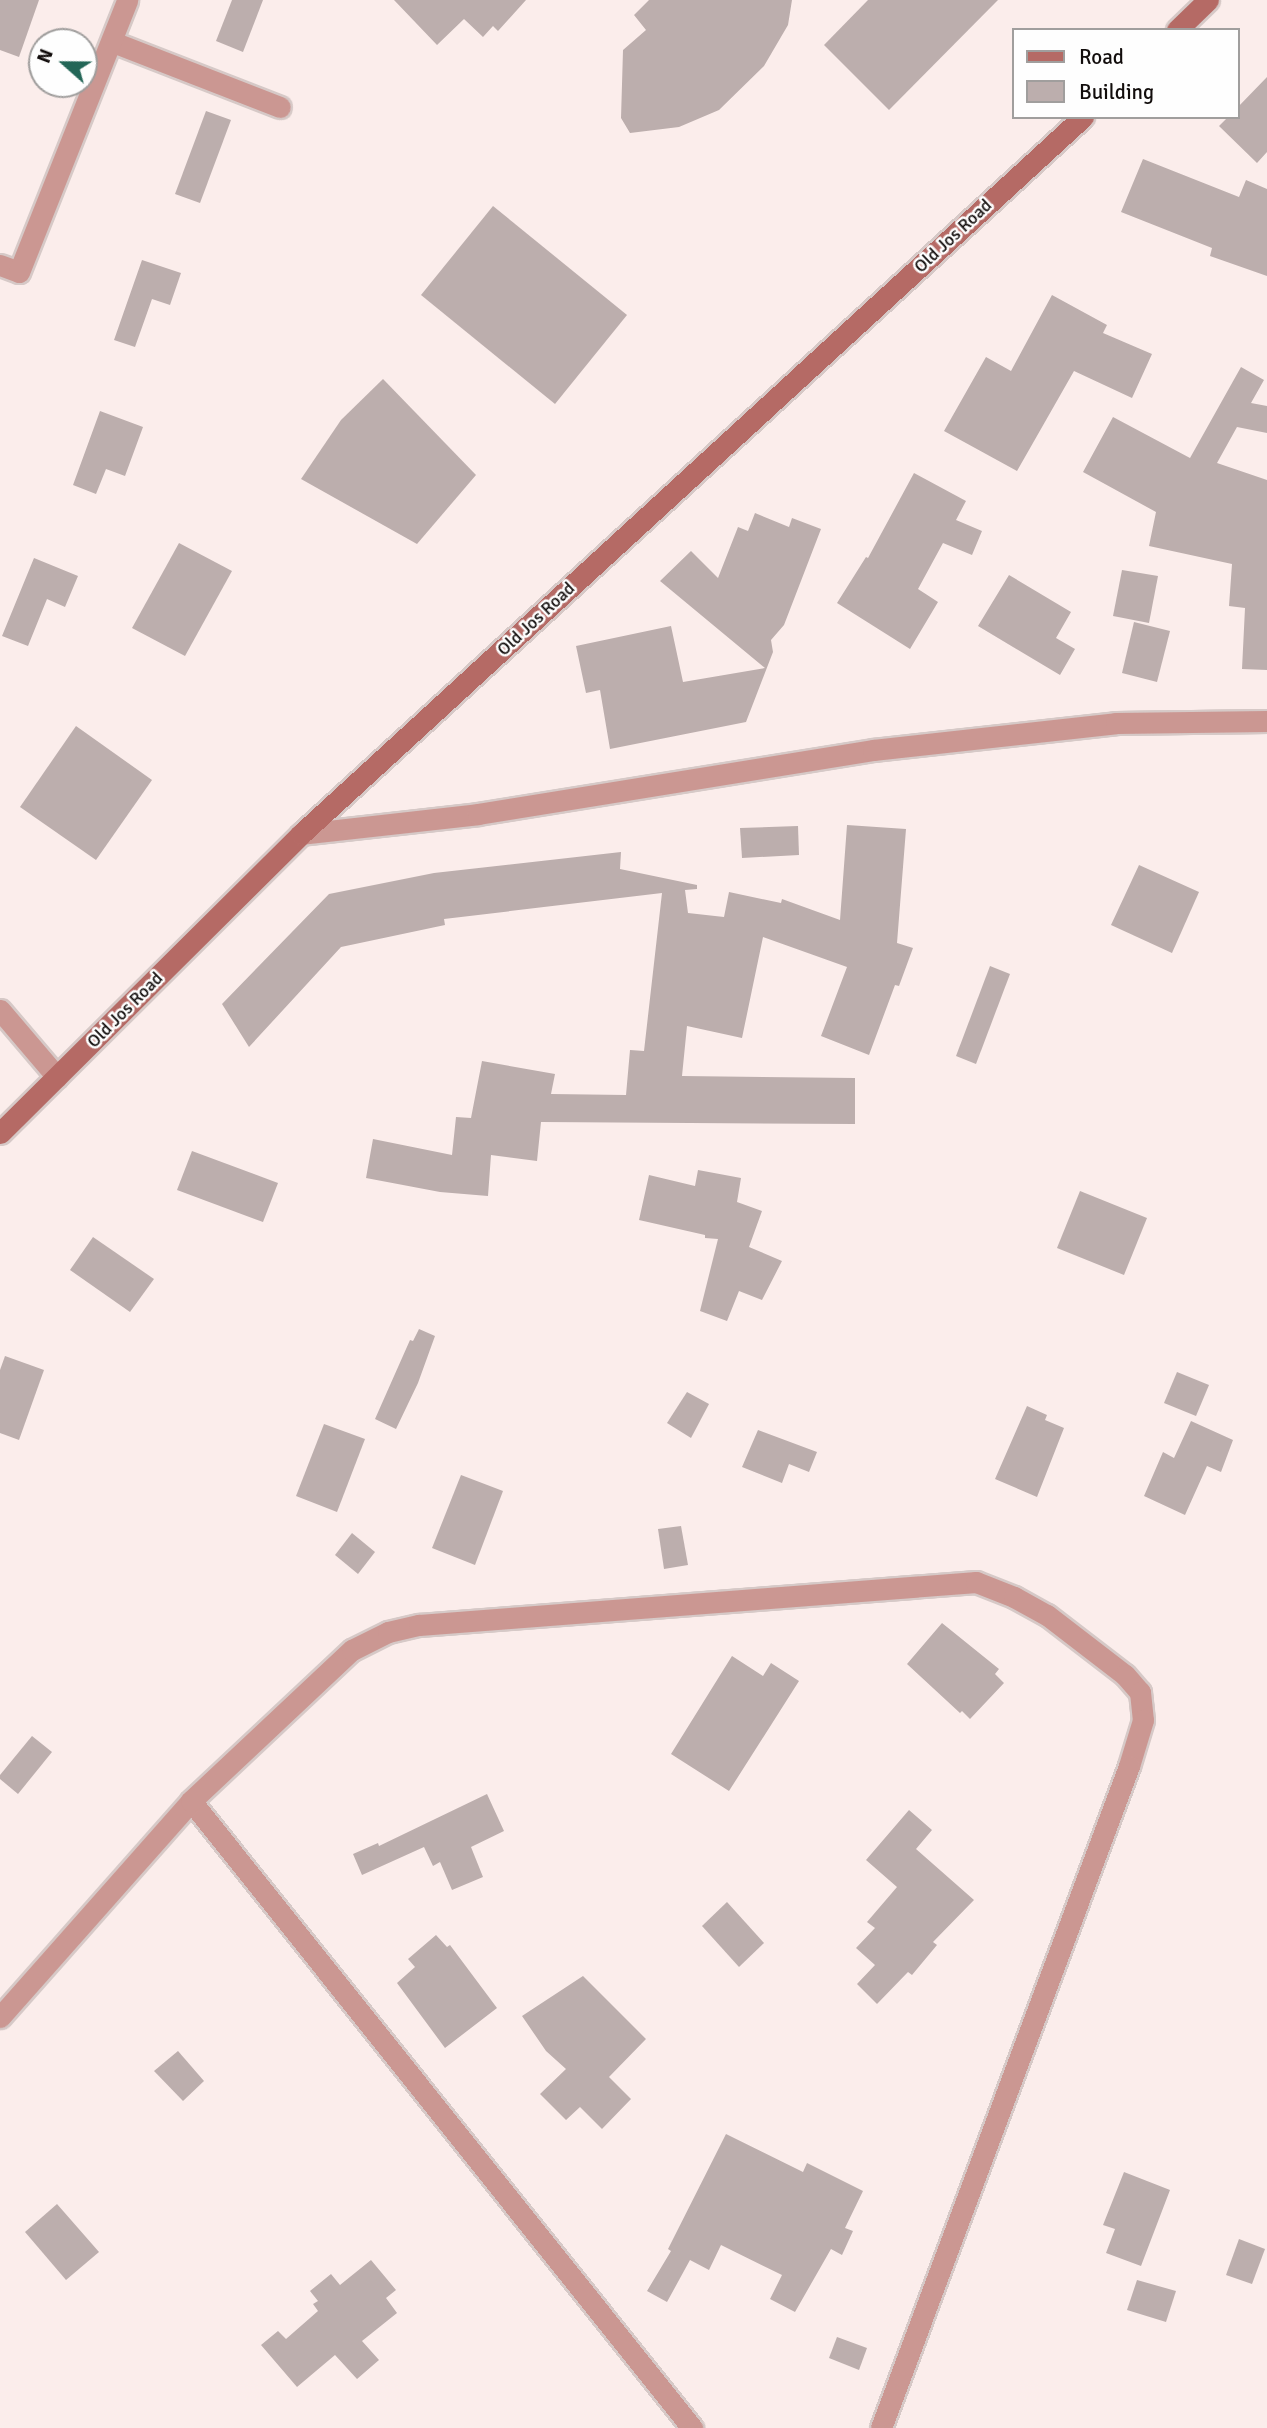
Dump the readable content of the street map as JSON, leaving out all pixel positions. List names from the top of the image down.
{
  "streets": {
    "main road": ["Old Jos Road"]
  },
  "legend": ["Road", "Building"],
  "north": "left"
}
